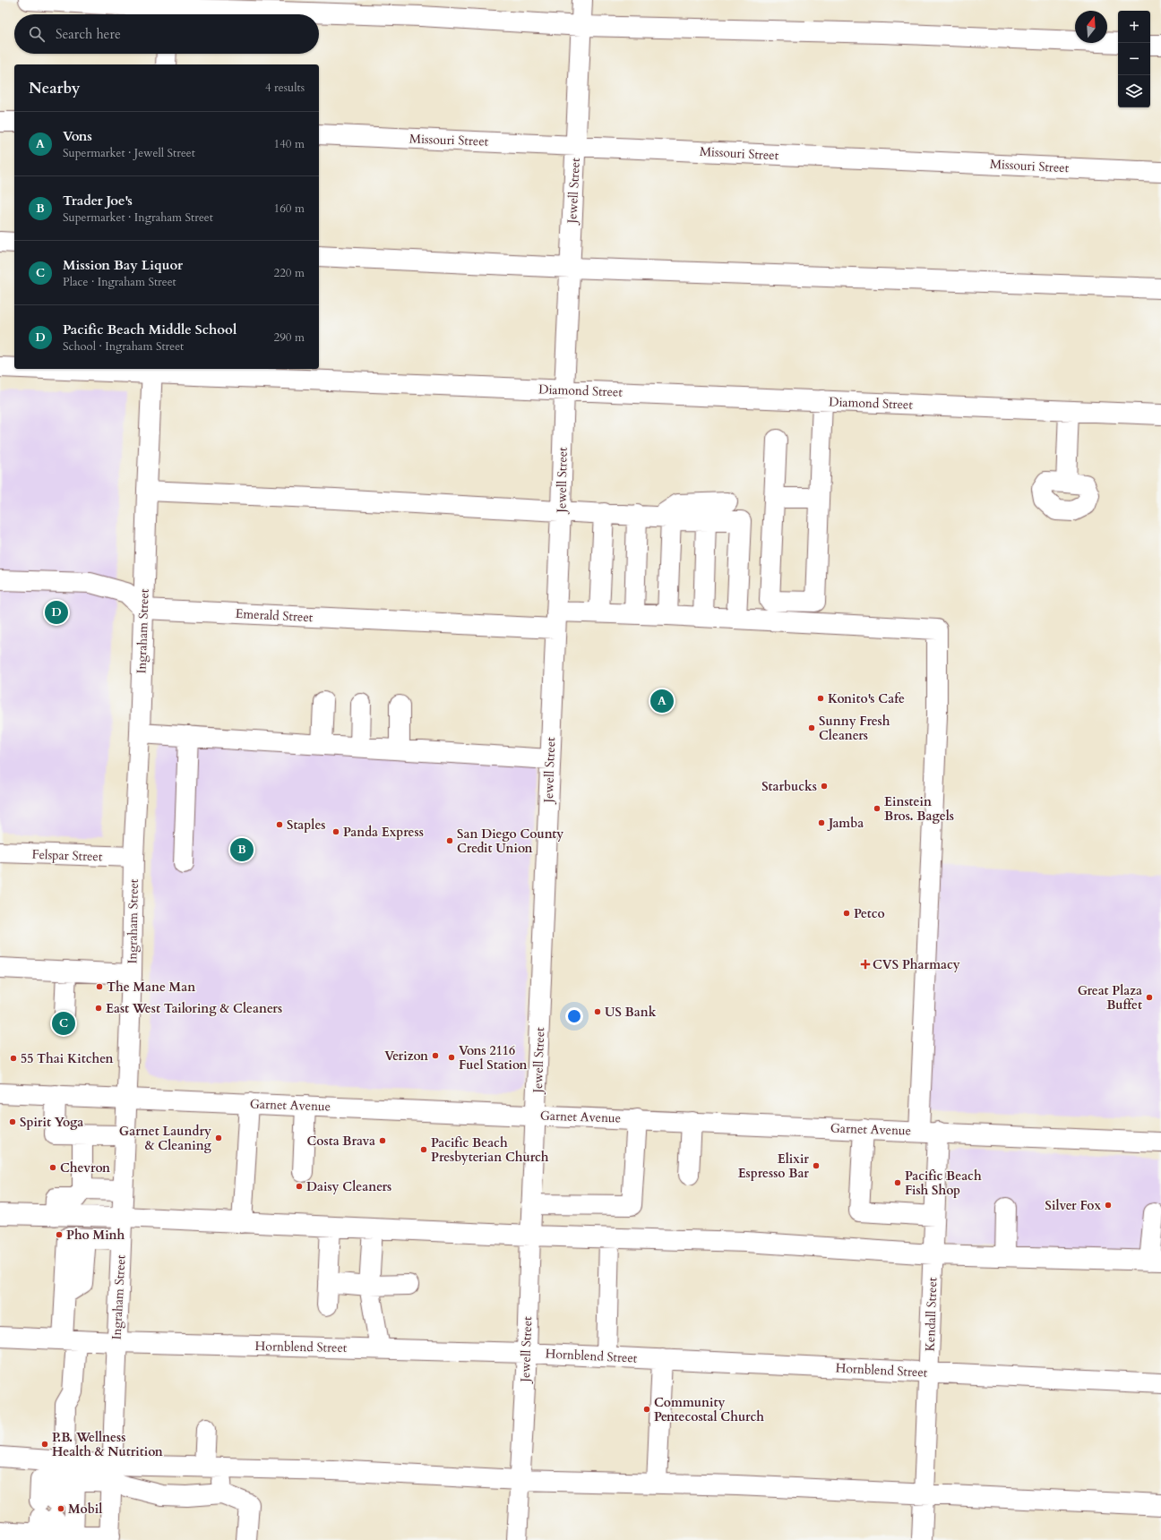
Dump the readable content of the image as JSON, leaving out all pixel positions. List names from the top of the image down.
{
  "streets": {
    "street": [
      "Missouri Street",
      "Jewell Street",
      "Diamond Street",
      "Emerald Street",
      "Ingraham Street",
      "Felspar Street",
      "Garnet Avenue",
      "Kendall Street",
      "Hornblend Street"
    ]
  },
  "crossings": [
    ["Missouri Street", "Jewell Street"],
    ["Jewell Street", "Diamond Street"],
    ["Jewell Street", "Emerald Street"],
    ["Jewell Street", "Garnet Avenue"],
    ["Jewell Street", "Hornblend Street"],
    ["Diamond Street", "Ingraham Street"],
    ["Emerald Street", "Ingraham Street"],
    ["Emerald Street", "Kendall Street"],
    ["Ingraham Street", "Felspar Street"],
    ["Ingraham Street", "Garnet Avenue"],
    ["Ingraham Street", "Hornblend Street"],
    ["Garnet Avenue", "Kendall Street"],
    ["Kendall Street", "Hornblend Street"]
  ],
  "places": {
    "other": [
      "Konito's Cafe",
      "Sunny Fresh Cleaners",
      "Starbucks",
      "Einstein Bros. Bagels",
      "Jamba",
      "Staples",
      "Panda Express",
      "San Diego County Credit Union",
      "Petco",
      "The Mane Man",
      "Great Plaza Buffet",
      "East West Tailoring & Cleaners",
      "US Bank",
      "Verizon",
      "Vons 2116 Fuel Station",
      "55 Thai Kitchen",
      "Spirit Yoga",
      "Garnet Laundry & Cleaning",
      "Costa Brava",
      "Pacific Beach Presbyterian Church",
      "Elixir Espresso Bar",
      "Chevron",
      "Pacific Beach Fish Shop",
      "Daisy Cleaners",
      "Silver Fox",
      "Pho Minh",
      "Community Pentecostal Church",
      "P.B. Wellness Health & Nutrition",
      "Mobil"
    ],
    "health": ["CVS Pharmacy"]
  },
  "north": "top",
  "page": {
    "map_buttons": ["+", "−"],
    "search": "Search here",
    "heading": ["Nearby", "4 results"],
    "list": [
      {
        "mark": "A",
        "name": "Vons",
        "note": "Supermarket · Jewell Street",
        "value": "140 m"
      },
      {
        "mark": "B",
        "name": "Trader Joe's",
        "note": "Supermarket · Ingraham Street",
        "value": "160 m"
      },
      {
        "mark": "C",
        "name": "Mission Bay Liquor",
        "note": "Place · Ingraham Street",
        "value": "220 m"
      },
      {
        "mark": "D",
        "name": "Pacific Beach Middle School",
        "note": "School · Ingraham Street",
        "value": "290 m"
      }
    ],
    "pins": [
      "D",
      "A",
      "B",
      "C"
    ]
  }
}
